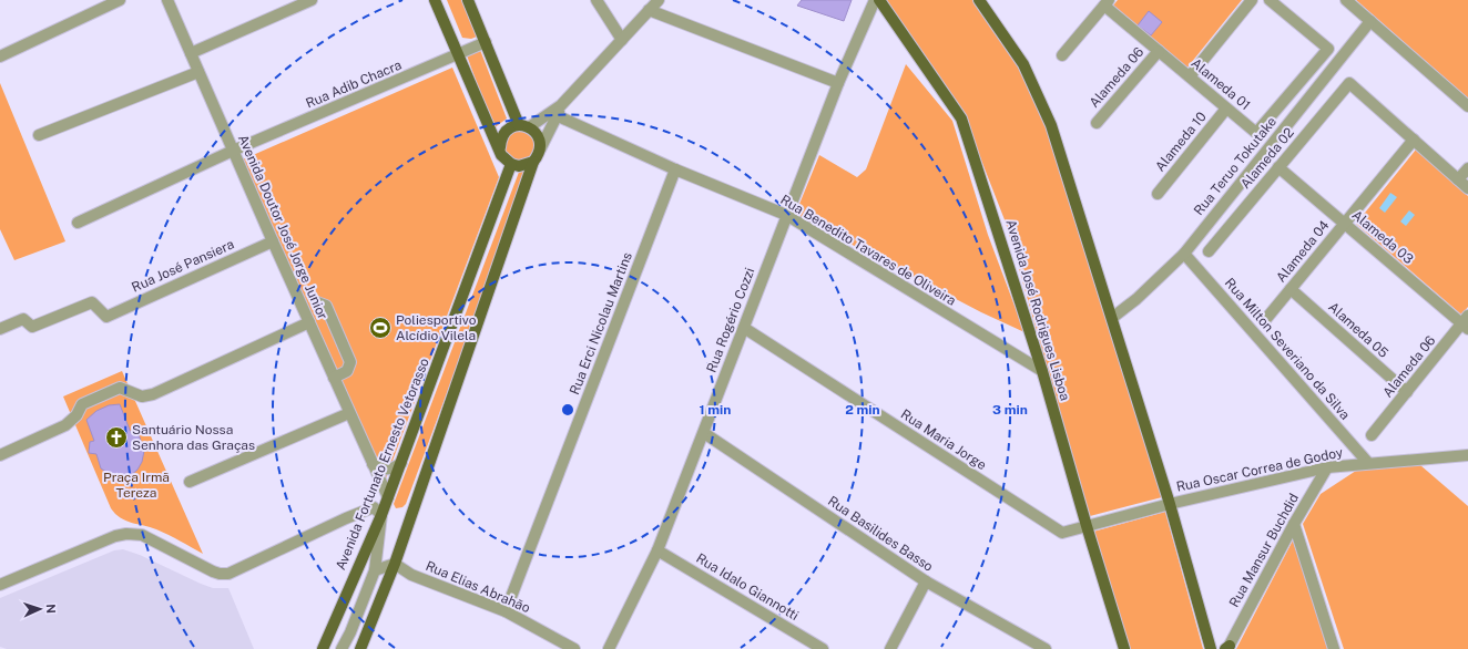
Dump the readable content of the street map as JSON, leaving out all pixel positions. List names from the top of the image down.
{
  "streets": {
    "main road": ["Avenida José Rodrigues Lisboa", "Avenida Fortunato Ernesto Vetorasso"],
    "street": [
      "Alameda 06",
      "Rua Adib Chacra",
      "Alameda 01",
      "Alameda 10",
      "Alameda 02",
      "Rua Teruo Tokutake",
      "Avenida Doutor José Jorge Junior",
      "Alameda 03",
      "Rua Benedito Tavares de Oliveira",
      "Alameda 04",
      "Rua José Pansiera",
      "Rua Rogério Cozzi",
      "Rua Erci Nicolau Martins",
      "Alameda 05",
      "Rua Milton Severiano da Silva",
      "Rua Maria Jorge",
      "Rua Oscar Correa de Godoy",
      "Rua Basilides Basso",
      "Rua Mansur Buchdid",
      "Rua Elias Abrahão",
      "Rua Idalo Giannotti"
    ]
  },
  "crossings": [
    ["Alameda 06", "Alameda 01"],
    ["Alameda 06", "Alameda 03"],
    ["Alameda 06", "Alameda 05"],
    ["Rua Adib Chacra", "Avenida Doutor José Jorge Junior"],
    ["Alameda 01", "Alameda 10"],
    ["Alameda 02", "Alameda 03"],
    ["Alameda 02", "Alameda 04"],
    ["Rua Teruo Tokutake", "Rua Milton Severiano da Silva"],
    ["Avenida Doutor José Jorge Junior", "Rua José Pansiera"],
    ["Avenida Doutor José Jorge Junior", "Avenida Fortunato Ernesto Vetorasso"],
    ["Alameda 03", "Alameda 04"],
    ["Rua Benedito Tavares de Oliveira", "Avenida José Rodrigues Lisboa"],
    ["Rua Benedito Tavares de Oliveira", "Rua Rogério Cozzi"],
    ["Rua Benedito Tavares de Oliveira", "Rua Erci Nicolau Martins"],
    ["Alameda 04", "Alameda 05"],
    ["Avenida José Rodrigues Lisboa", "Rua Maria Jorge"],
    ["Avenida José Rodrigues Lisboa", "Rua Oscar Correa de Godoy"],
    ["Rua Rogério Cozzi", "Rua Maria Jorge"],
    ["Rua Rogério Cozzi", "Rua Basilides Basso"],
    ["Rua Rogério Cozzi", "Rua Idalo Giannotti"],
    ["Rua Erci Nicolau Martins", "Rua Elias Abrahão"],
    ["Rua Milton Severiano da Silva", "Rua Oscar Correa de Godoy"],
    ["Rua Maria Jorge", "Rua Oscar Correa de Godoy"],
    ["Rua Oscar Correa de Godoy", "Rua Mansur Buchdid"]
  ],
  "parks": ["Praça Irmã Tereza"],
  "places": {
    "sports": ["Poliesportivo Alcídio Vilela"],
    "church": ["Santuário Nossa Senhora das Graças"]
  },
  "north": "right",
  "rings": ["1 min", "2 min", "3 min"]
}
